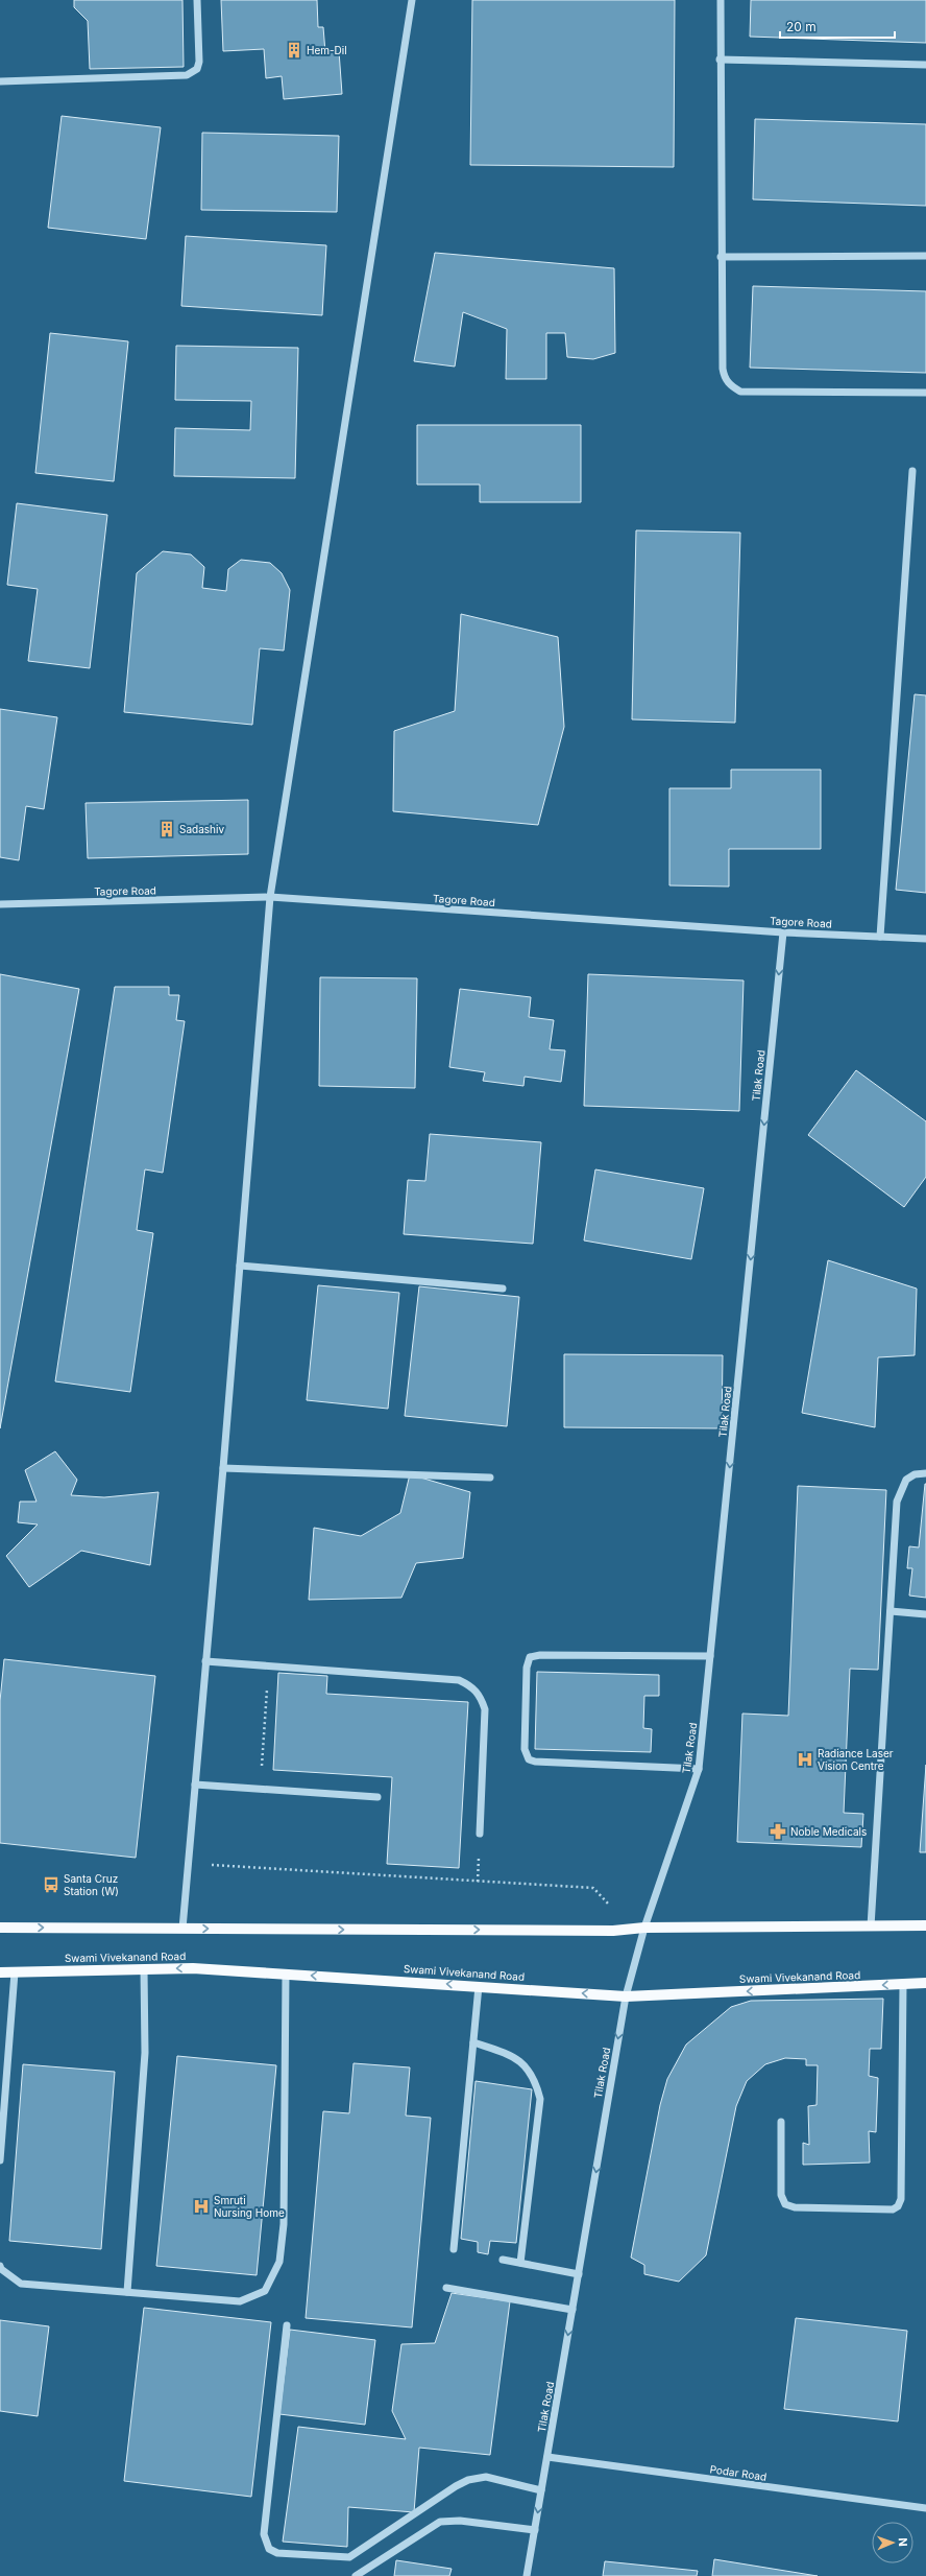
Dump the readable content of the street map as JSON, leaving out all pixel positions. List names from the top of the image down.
{
  "streets": {
    "main road": ["Swami Vivekanand Road"],
    "street": ["Tagore Road", "Tilak Road", "Podar Road"]
  },
  "crossings": [
    ["Tagore Road", "Tilak Road"],
    ["Tilak Road", "Swami Vivekanand Road"],
    ["Tilak Road", "Podar Road"]
  ],
  "one_way": ["Tilak Road"],
  "places": {
    "building": ["Hem-Dil", "Sadashiv"],
    "hospital": ["Radiance Laser Vision Centre", "Smruti Nursing Home"],
    "pharmacy": ["Noble Medicals"],
    "bus stop": ["Santa Cruz Station (W)"]
  },
  "scale_bar": "20 m",
  "north": "right"
}
